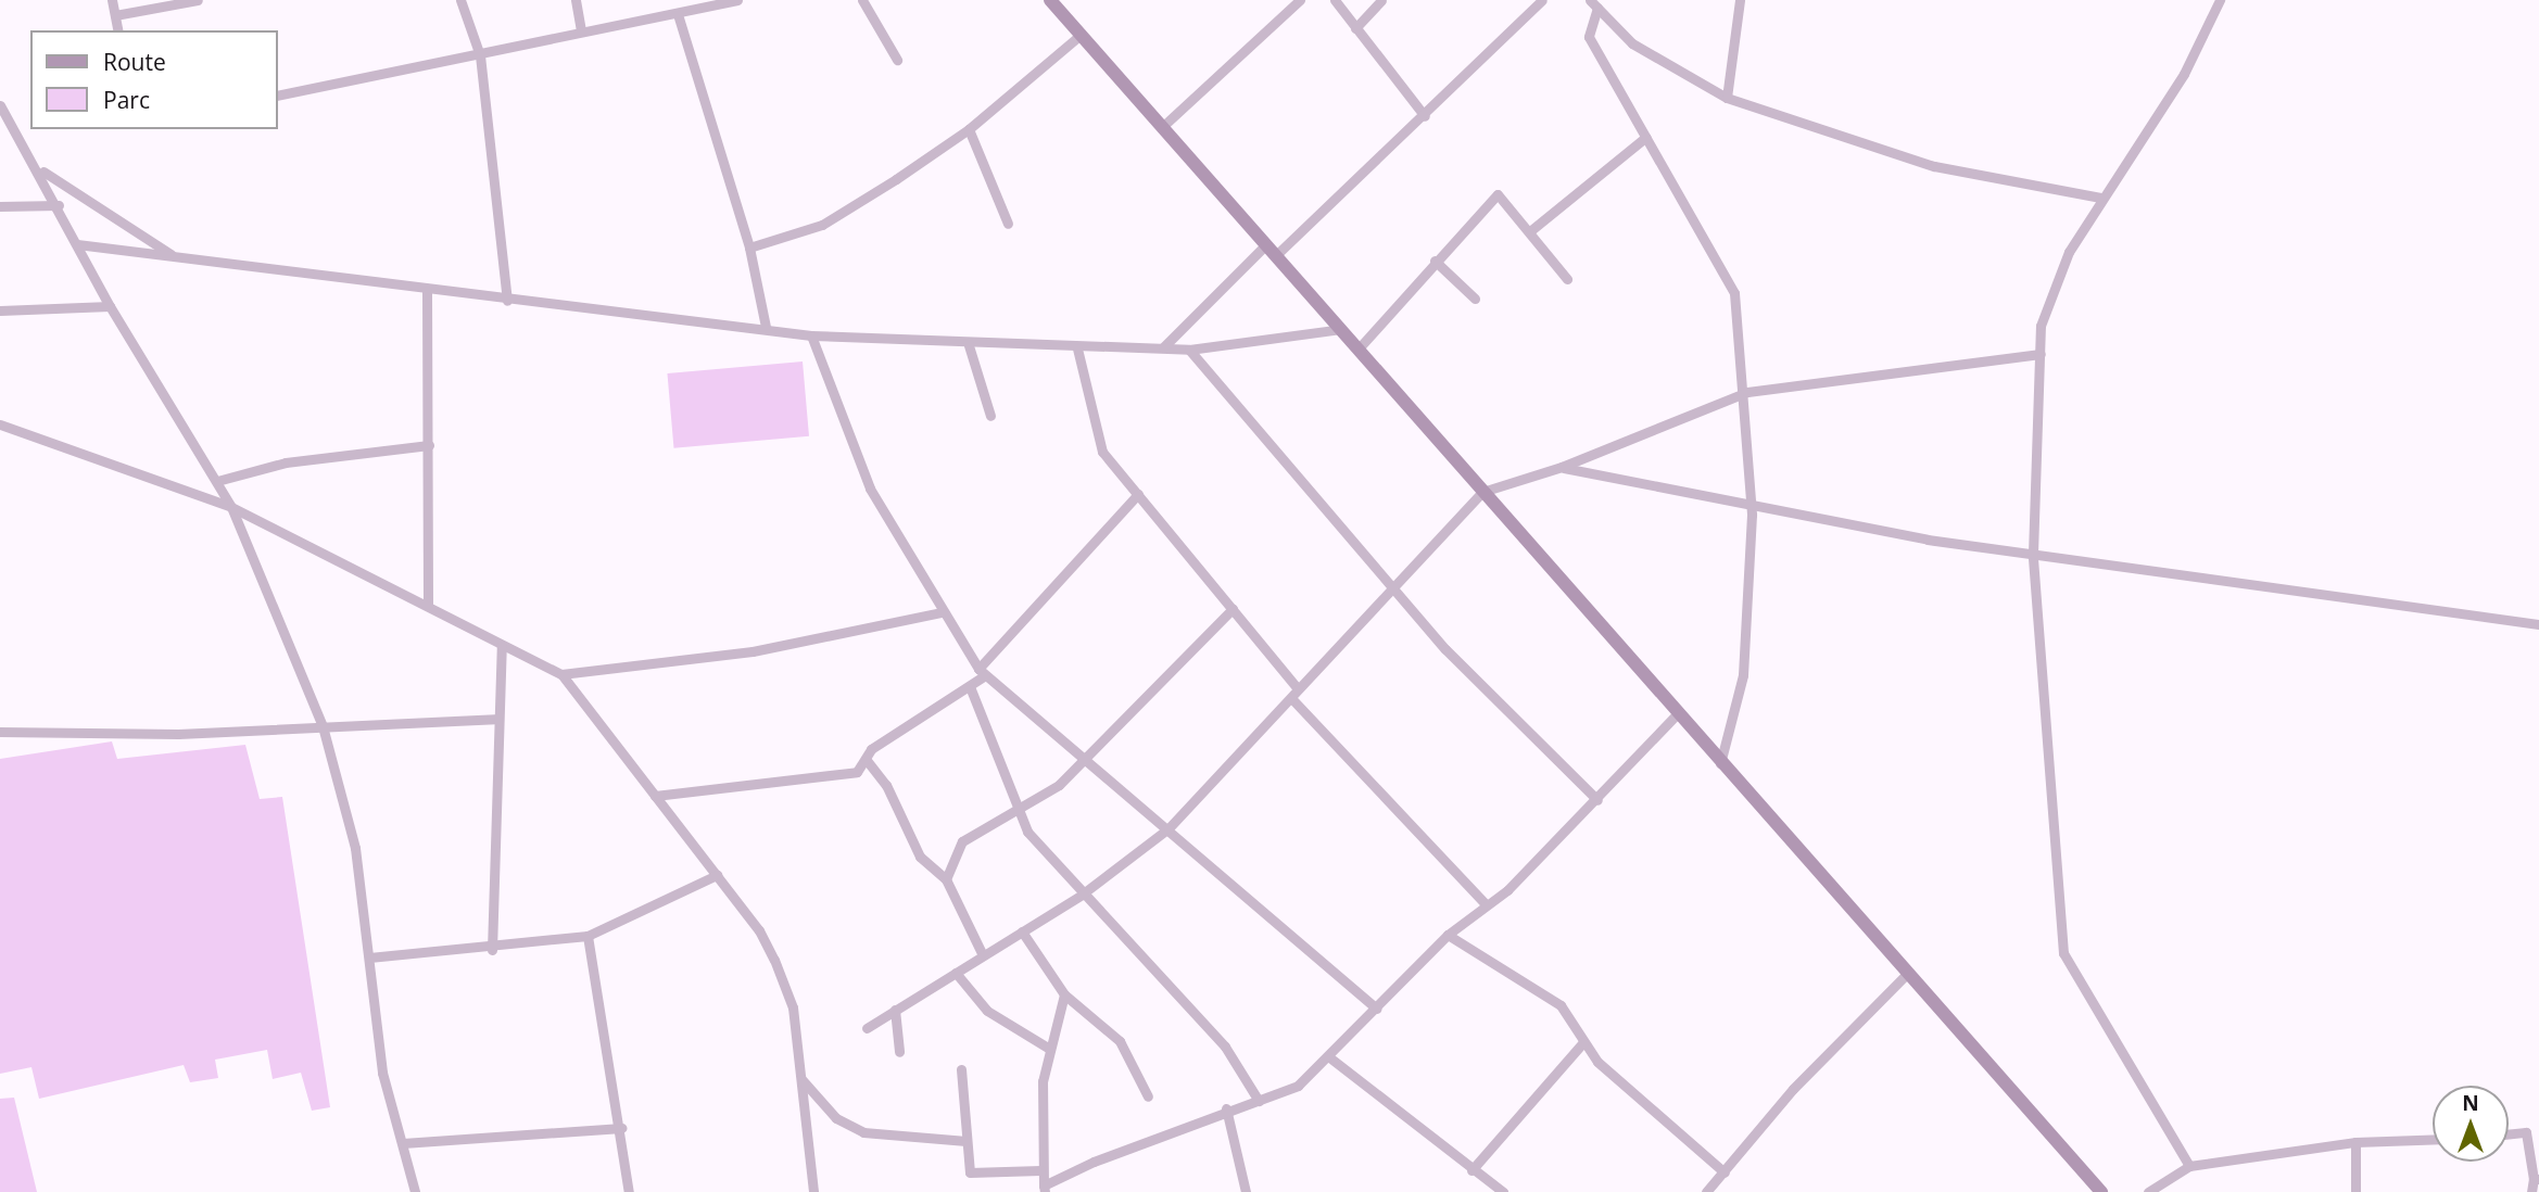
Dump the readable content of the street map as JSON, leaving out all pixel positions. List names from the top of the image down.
{
  "legend": ["Route", "Parc"],
  "north": "top"
}
